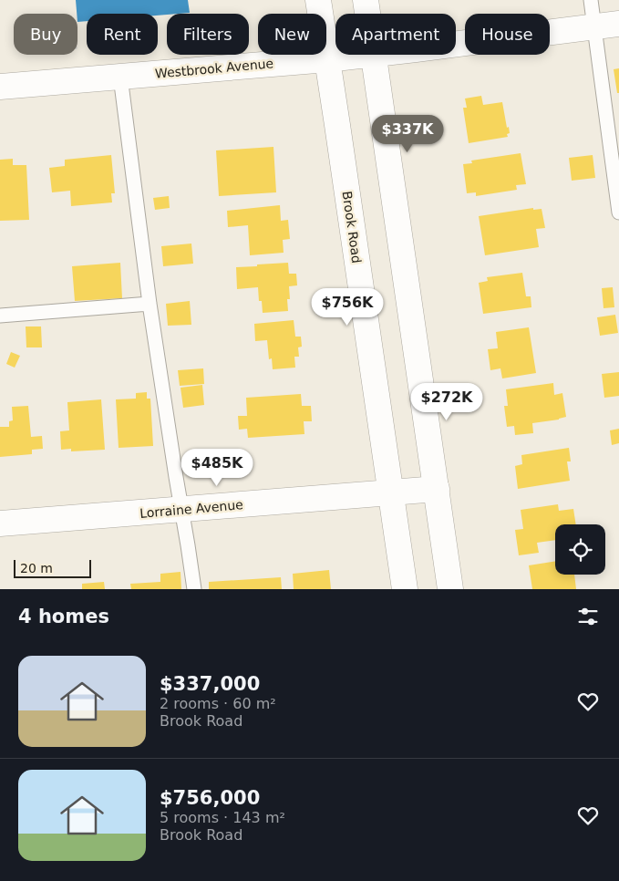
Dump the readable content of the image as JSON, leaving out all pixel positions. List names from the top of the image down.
{
  "streets": {
    "main road": ["Westbrook Avenue", "Brook Road", "Lorraine Avenue"]
  },
  "crossings": [
    ["Westbrook Avenue", "Brook Road"],
    ["Brook Road", "Lorraine Avenue"]
  ],
  "scale_bar": "20 m",
  "page": {
    "chip": [
      "Buy",
      "Rent",
      "Filters",
      "New",
      "Apartment",
      "House"
    ],
    "price": [
      "$337K",
      "$756K",
      "$272K",
      "$485K"
    ],
    "scale": "20 m",
    "heading": "4 homes",
    "list": [
      {
        "name": "$337,000",
        "note": "2 rooms · 60 m² · Brook Road"
      },
      {
        "name": "$756,000",
        "note": "5 rooms · 143 m² · Brook Road"
      }
    ]
  }
}
